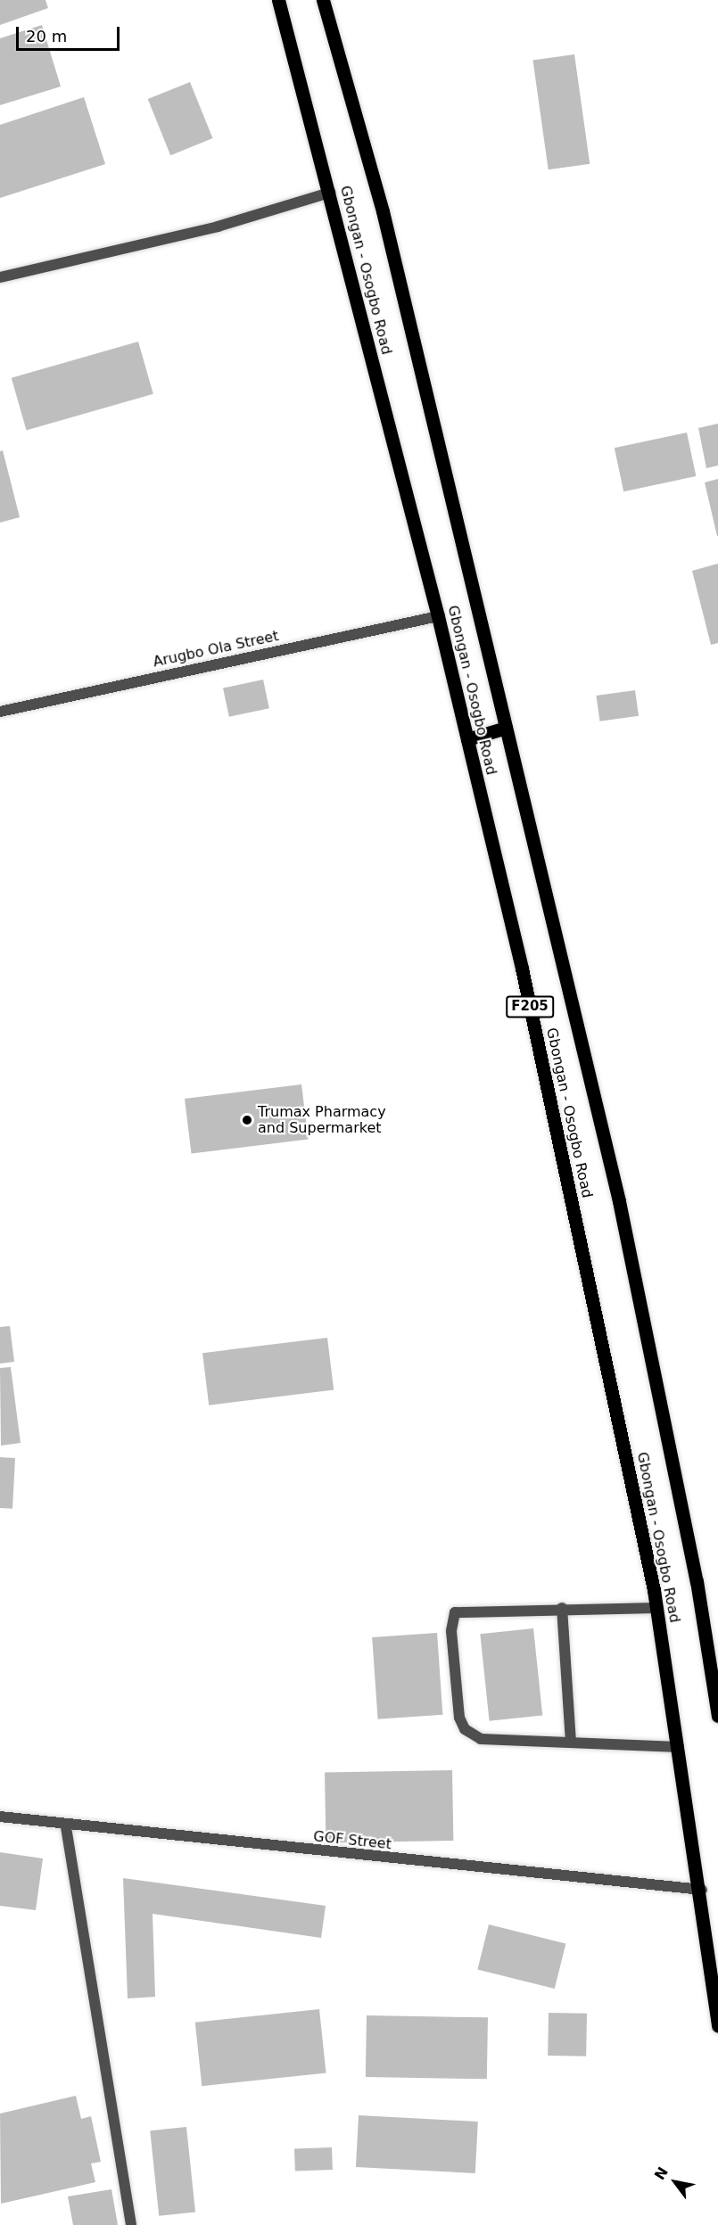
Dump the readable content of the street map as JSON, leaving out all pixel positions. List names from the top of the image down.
{
  "streets": {
    "main road": ["Gbongan - Osogbo Road", "F205"],
    "street": ["Arugbo Ola Street", "GOF Street"]
  },
  "crossings": [
    ["Gbongan - Osogbo Road", "Arugbo Ola Street"],
    ["Gbongan - Osogbo Road", "GOF Street"]
  ],
  "places": ["Trumax Pharmacy and Supermarket"],
  "scale_bar": "20 m",
  "north": "top left"
}
